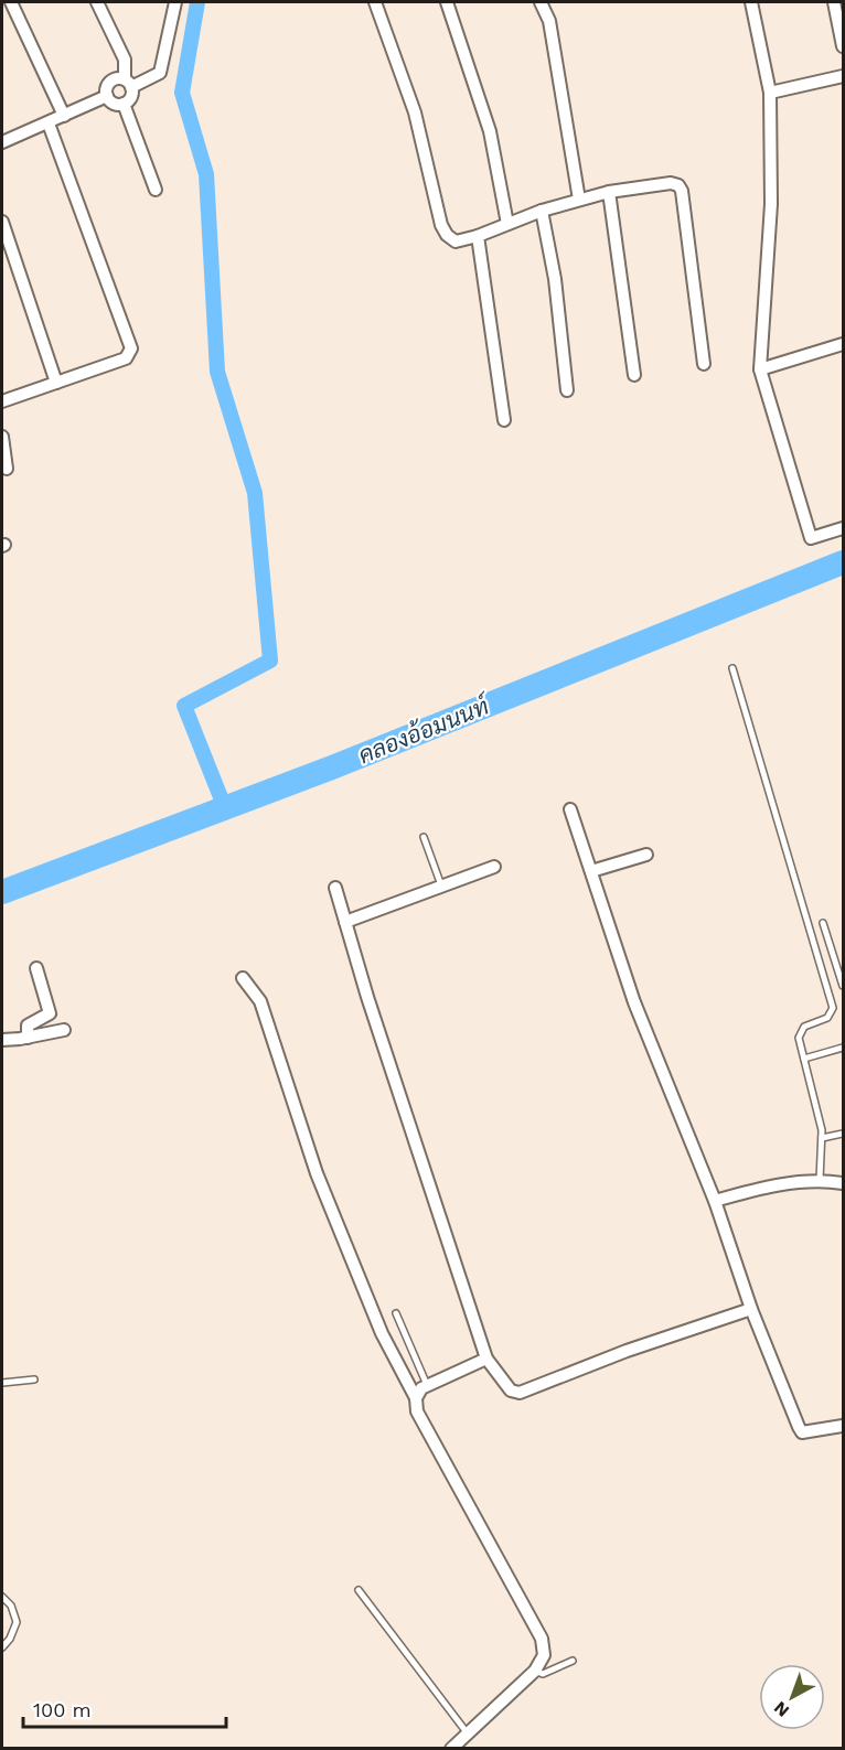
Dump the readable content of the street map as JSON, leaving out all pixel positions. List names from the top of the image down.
{
  "water": ["คลองอ้อมนนท์"],
  "scale_bar": "100 m",
  "north": "bottom left"
}
